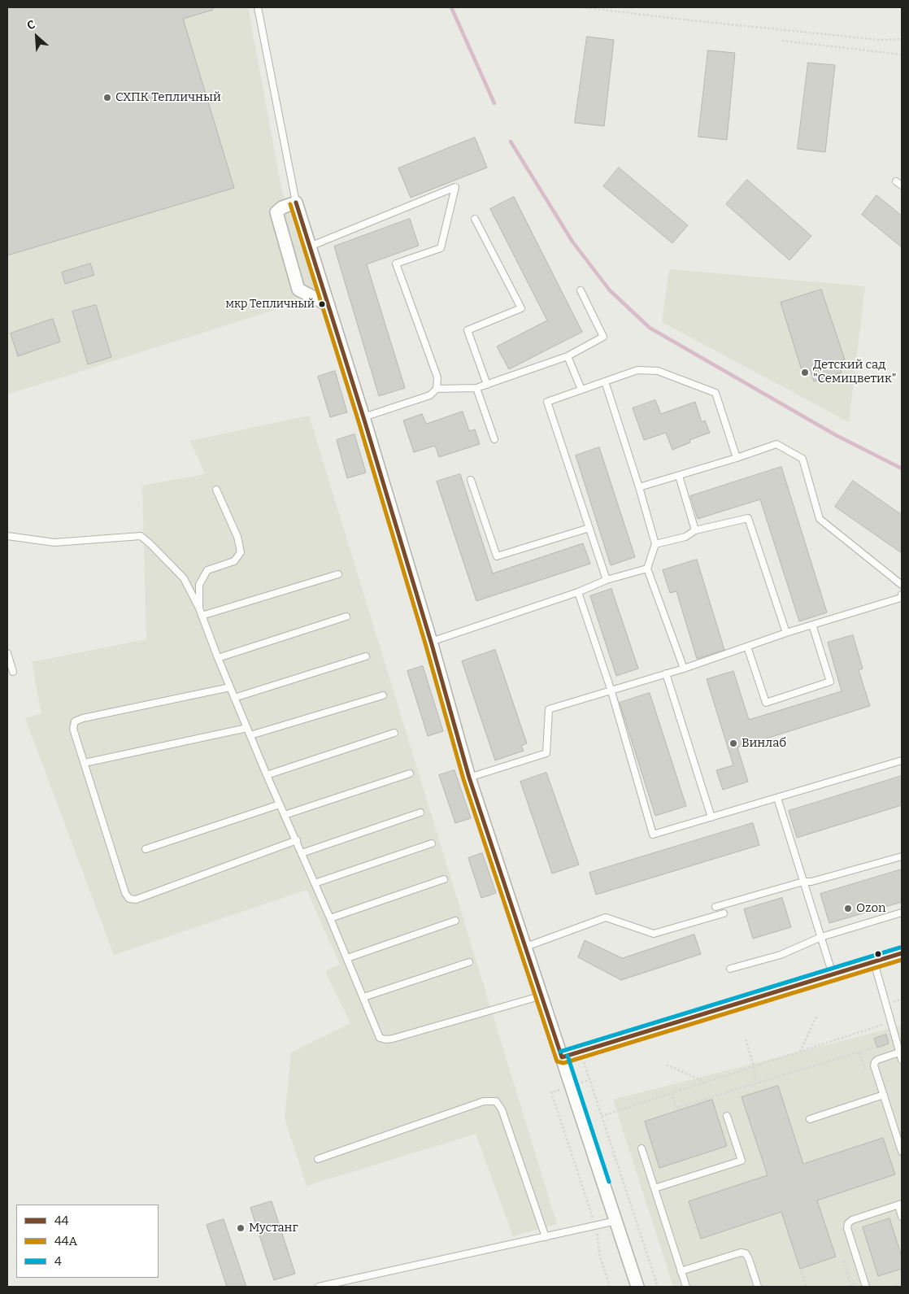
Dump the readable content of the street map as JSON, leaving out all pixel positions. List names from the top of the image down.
{
  "places": [
    "СХПК Тепличный",
    "мкр Тепличный",
    "Детский сад \"Семицветик\"",
    "Винлаб",
    "Ozon",
    "Мустанг"
  ],
  "lines": ["transit line 44", "transit line 44А", "transit line 4"],
  "legend": ["44", "44А", "4"],
  "north": "top left"
}
